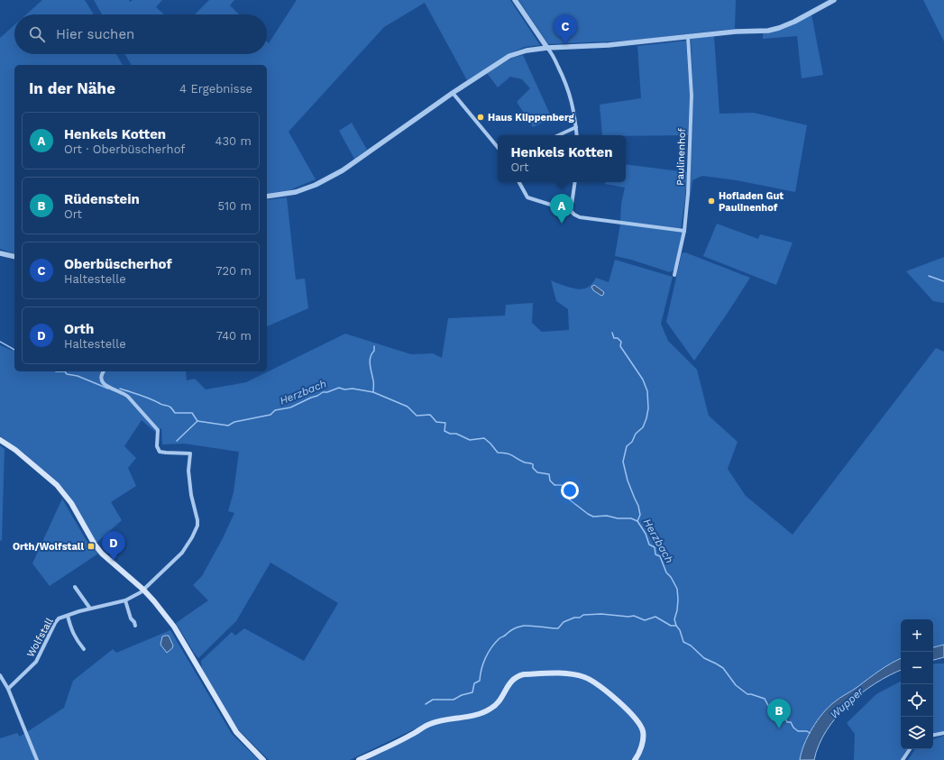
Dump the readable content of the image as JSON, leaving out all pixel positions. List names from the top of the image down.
{
  "streets": {
    "street": ["Paulinenhof", "Wolfstall"]
  },
  "water": ["Herzbach", "Wupper"],
  "places": {
    "other": ["Haus Klippenberg", "Hofladen Gut Paulinenhof"],
    "transit": ["Orth/Wolfstall"]
  },
  "page": {
    "pins": [
      "C",
      "A",
      "D",
      "B"
    ],
    "search": "Hier suchen",
    "heading": ["In der Nähe", "4 Ergebnisse"],
    "list": [
      {
        "mark": "A",
        "name": "Henkels Kotten",
        "note": "Ort · Oberbüscherhof",
        "value": "430 m"
      },
      {
        "mark": "B",
        "name": "Rüdenstein",
        "note": "Ort",
        "value": "510 m"
      },
      {
        "mark": "C",
        "name": "Oberbüscherhof",
        "note": "Haltestelle",
        "value": "720 m"
      },
      {
        "mark": "D",
        "name": "Orth",
        "note": "Haltestelle",
        "value": "740 m"
      }
    ],
    "popup": ["Henkels Kotten", "Ort"],
    "map_buttons": ["+", "−"]
  }
}
